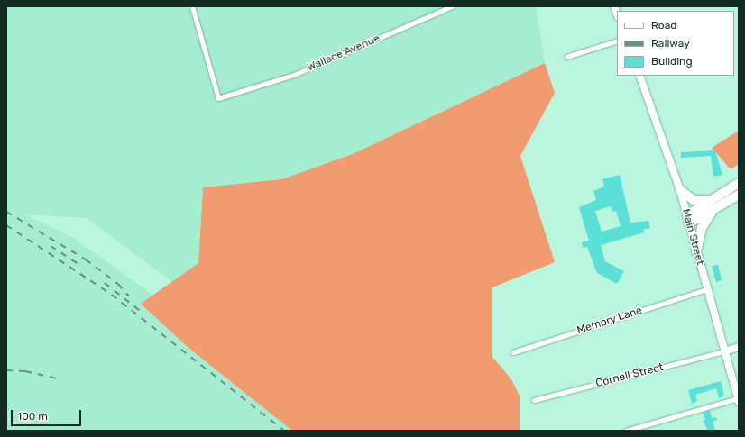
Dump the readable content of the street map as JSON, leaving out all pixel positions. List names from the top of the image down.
{
  "streets": {
    "main road": ["Main Street"],
    "street": ["Wallace Avenue", "Memory Lane", "Cornell Street"]
  },
  "crossings": [
    ["Main Street", "Memory Lane"],
    ["Main Street", "Cornell Street"]
  ],
  "legend": ["Road", "Railway", "Building"],
  "scale_bar": "100 m"
}
